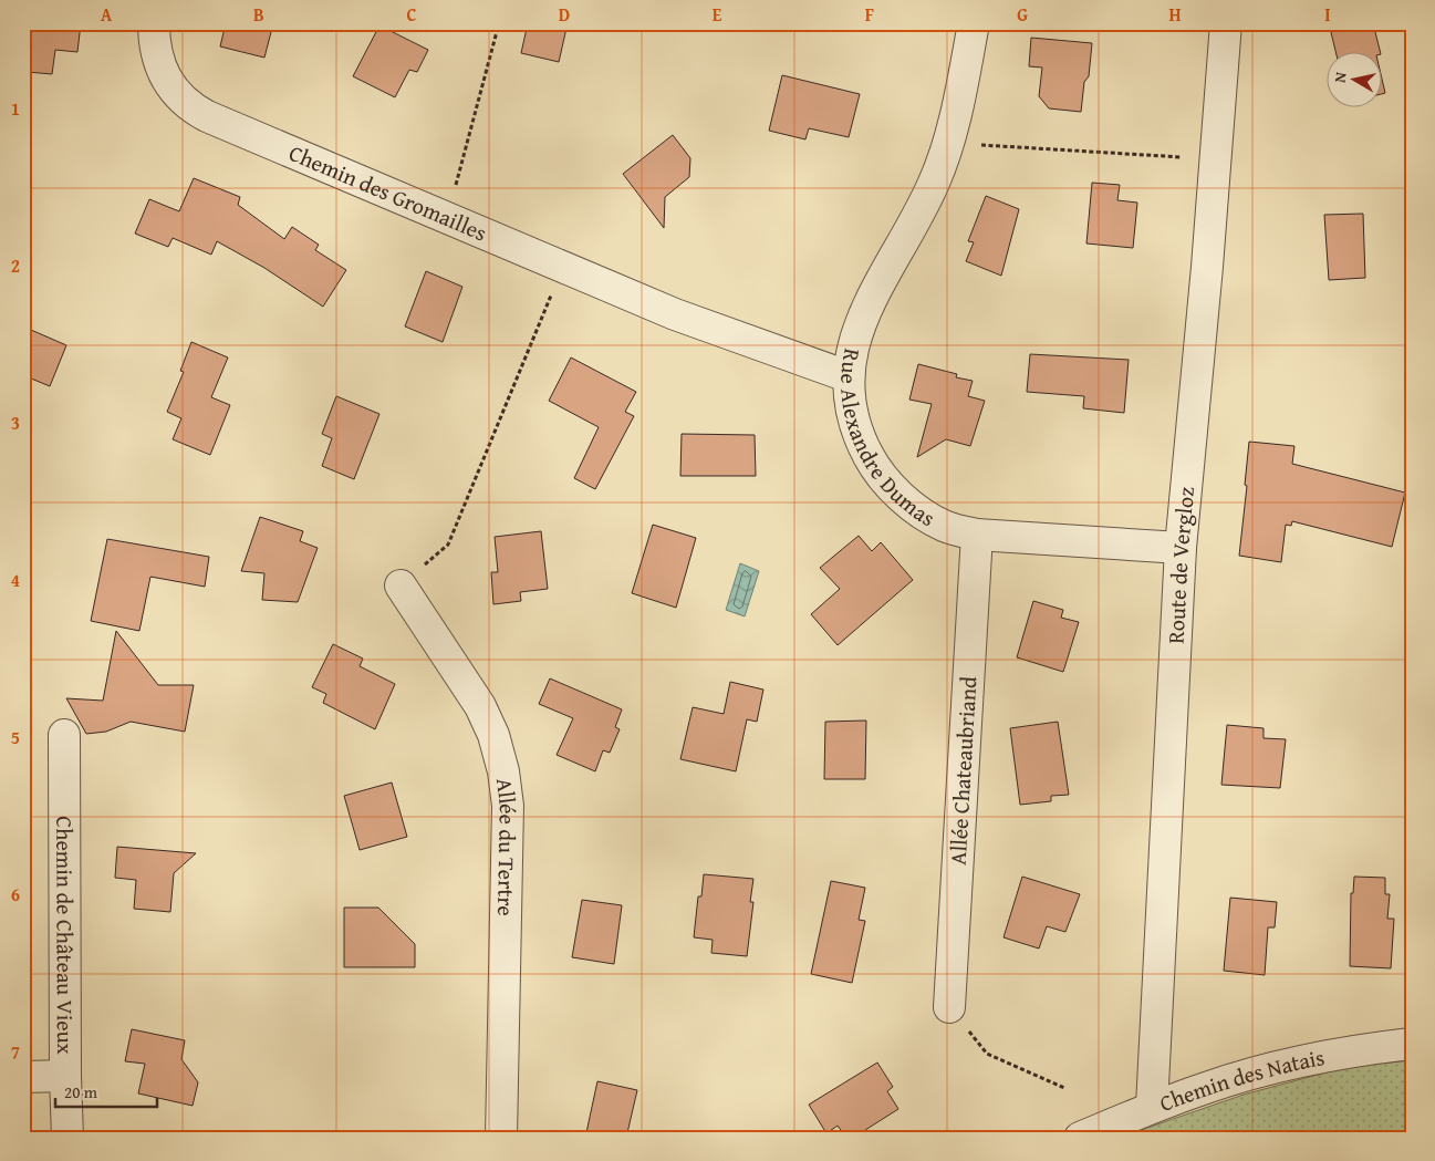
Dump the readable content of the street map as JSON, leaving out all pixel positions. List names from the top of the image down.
{
  "streets": {
    "street": [
      "Chemin des Gromailles",
      "Rue Alexandre Dumas",
      "Route de Vergloz",
      "Allée Chateaubriand",
      "Allée du Tertre",
      "Chemin de Château Vieux",
      "Chemin des Natais"
    ]
  },
  "crossings": [
    ["Chemin des Gromailles", "Rue Alexandre Dumas"],
    ["Rue Alexandre Dumas", "Route de Vergloz"],
    ["Rue Alexandre Dumas", "Allée Chateaubriand"],
    ["Route de Vergloz", "Chemin des Natais"]
  ],
  "scale_bar": "20 m",
  "north": "left",
  "grid": {
    "columns": [
      "A",
      "B",
      "C",
      "D",
      "E",
      "F",
      "G",
      "H",
      "I"
    ],
    "rows": [
      "1",
      "2",
      "3",
      "4",
      "5",
      "6",
      "7"
    ]
  }
}
